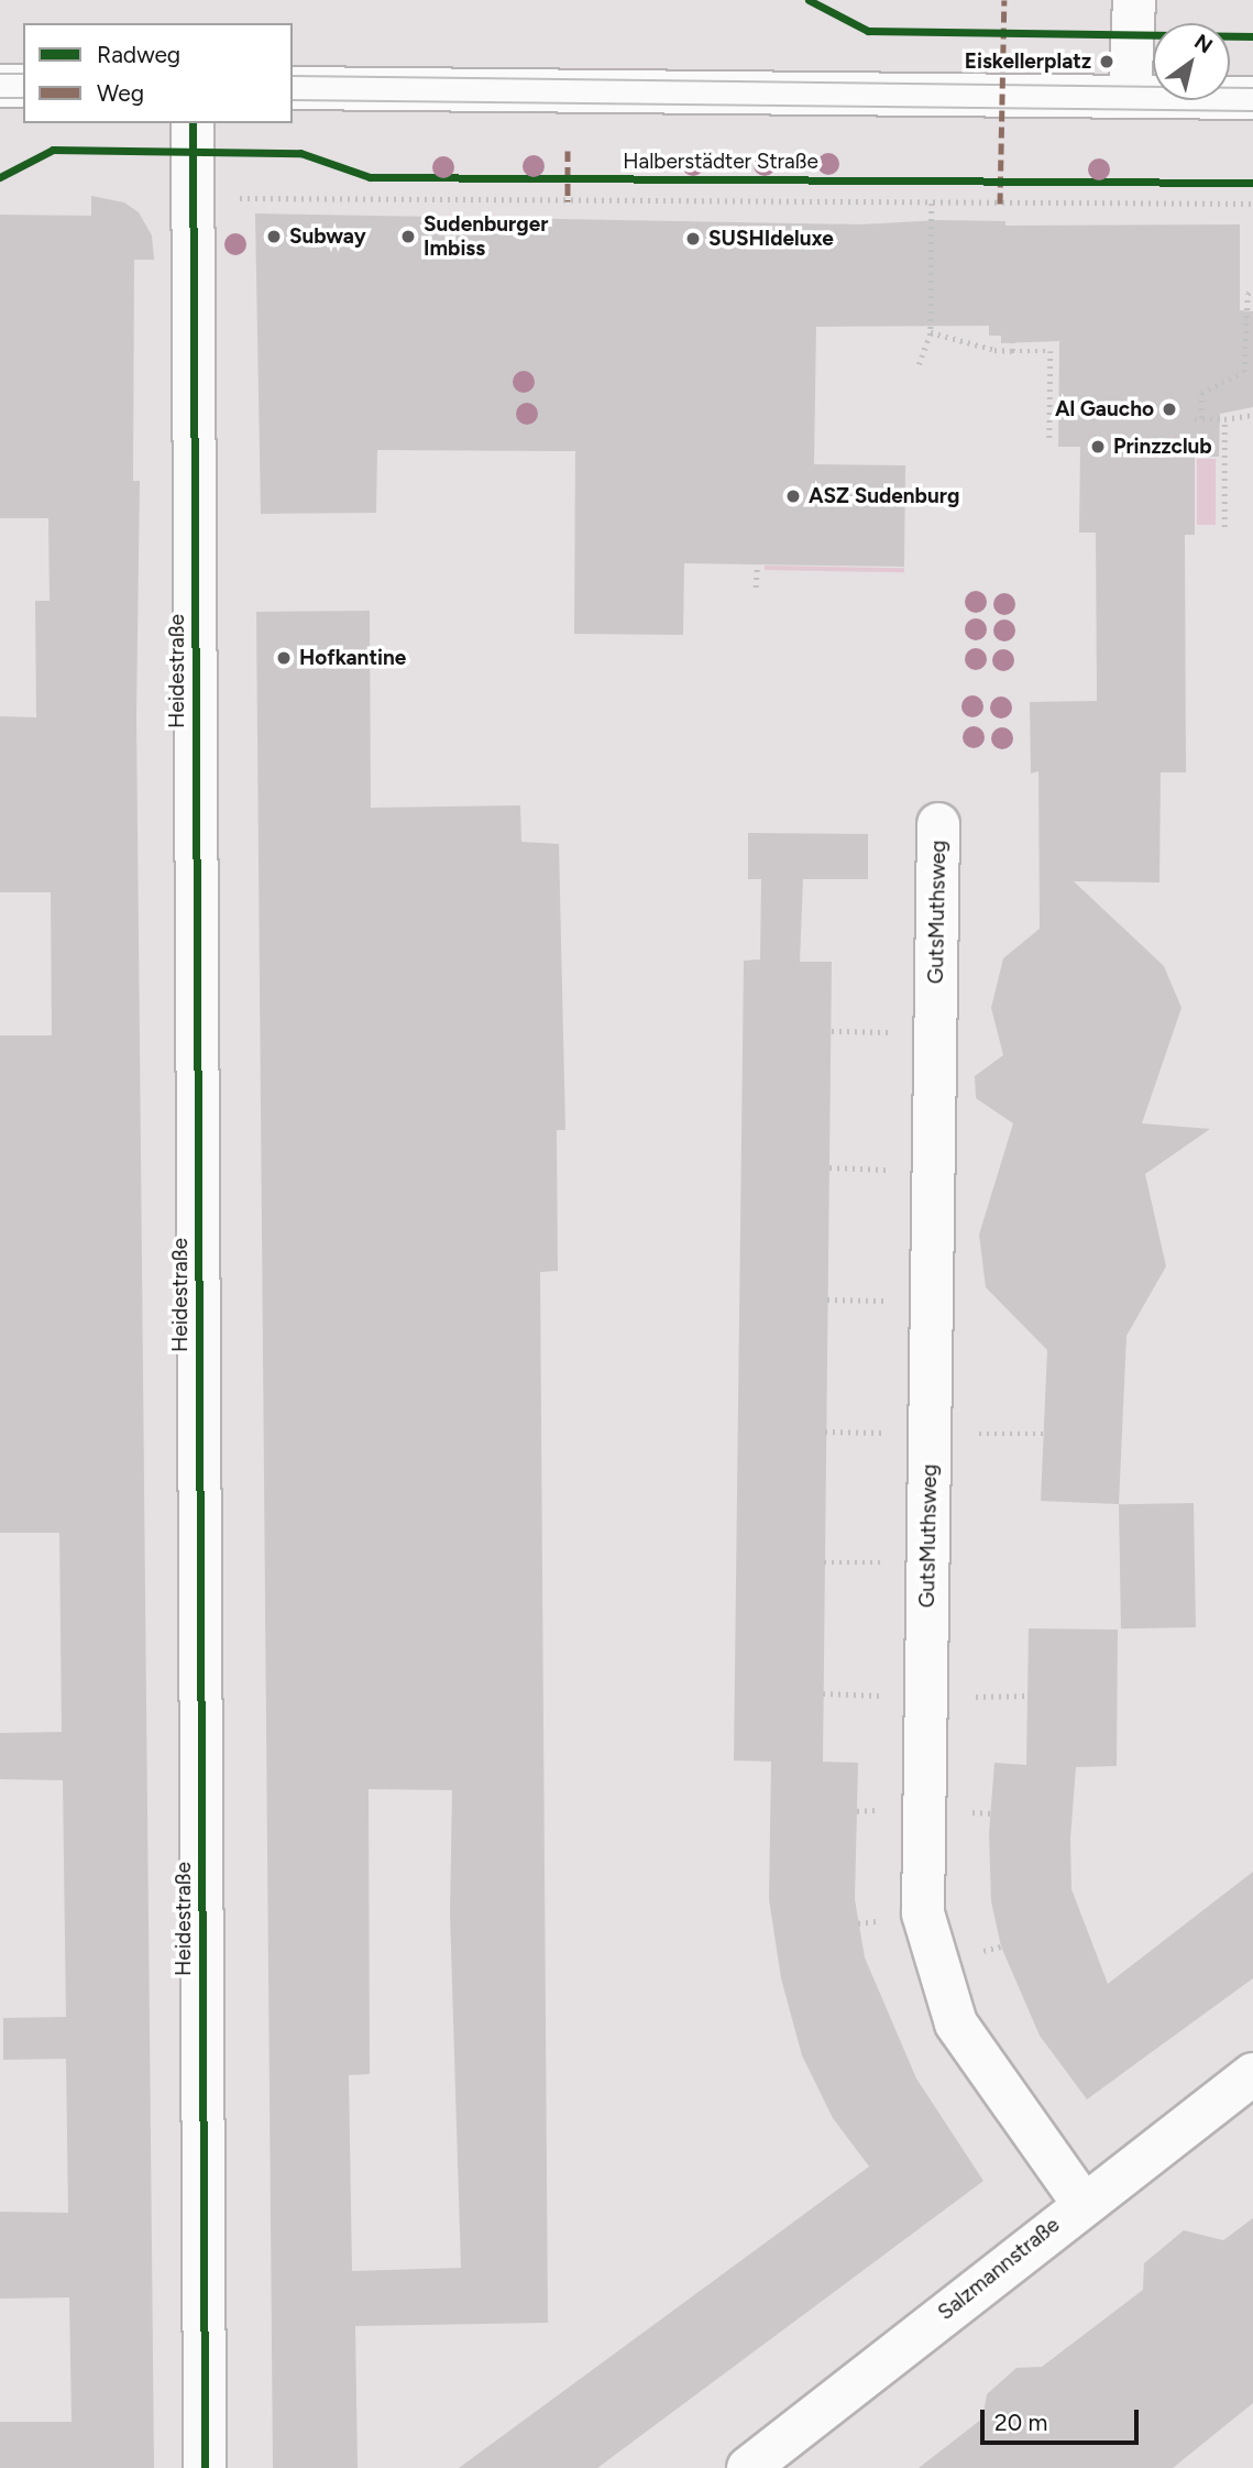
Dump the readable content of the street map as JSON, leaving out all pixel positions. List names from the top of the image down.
{
  "streets": {
    "street": ["Heidestraße", "GutsMuthsweg", "Salzmannstraße"],
    "cycle path": ["Halberstädter Straße"]
  },
  "crossings": [
    ["Halberstädter Straße", "Heidestraße"],
    ["GutsMuthsweg", "Salzmannstraße"]
  ],
  "places": [
    "Eiskellerplatz",
    "Subway",
    "Sudenburger Imbiss",
    "SUSHIdeluxe",
    "Al Gaucho",
    "Prinzzclub",
    "ASZ Sudenburg",
    "Hofkantine"
  ],
  "legend": ["Radweg", "Weg"],
  "scale_bar": "20 m",
  "north": "top right"
}
